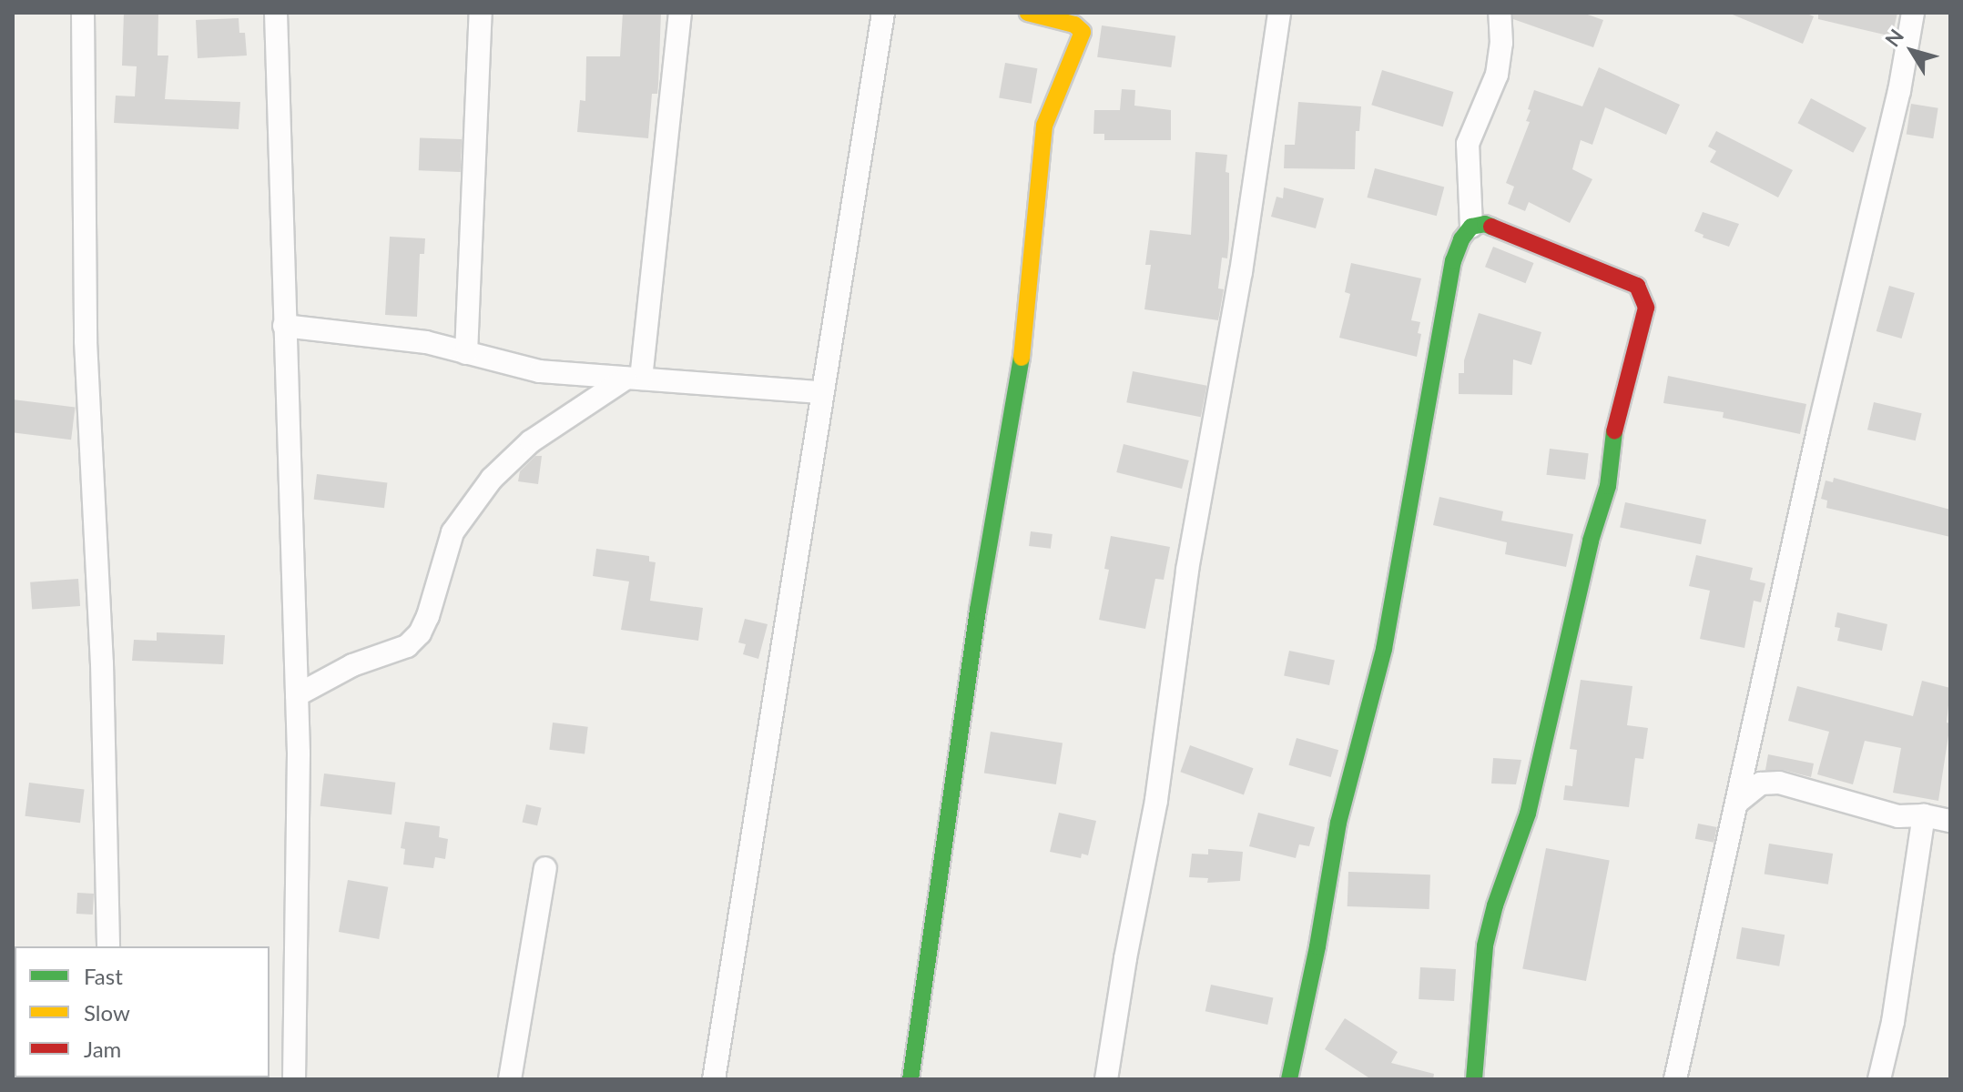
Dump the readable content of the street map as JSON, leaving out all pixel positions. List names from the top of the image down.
{
  "legend": ["Fast", "Slow", "Jam"],
  "north": "top left"
}
